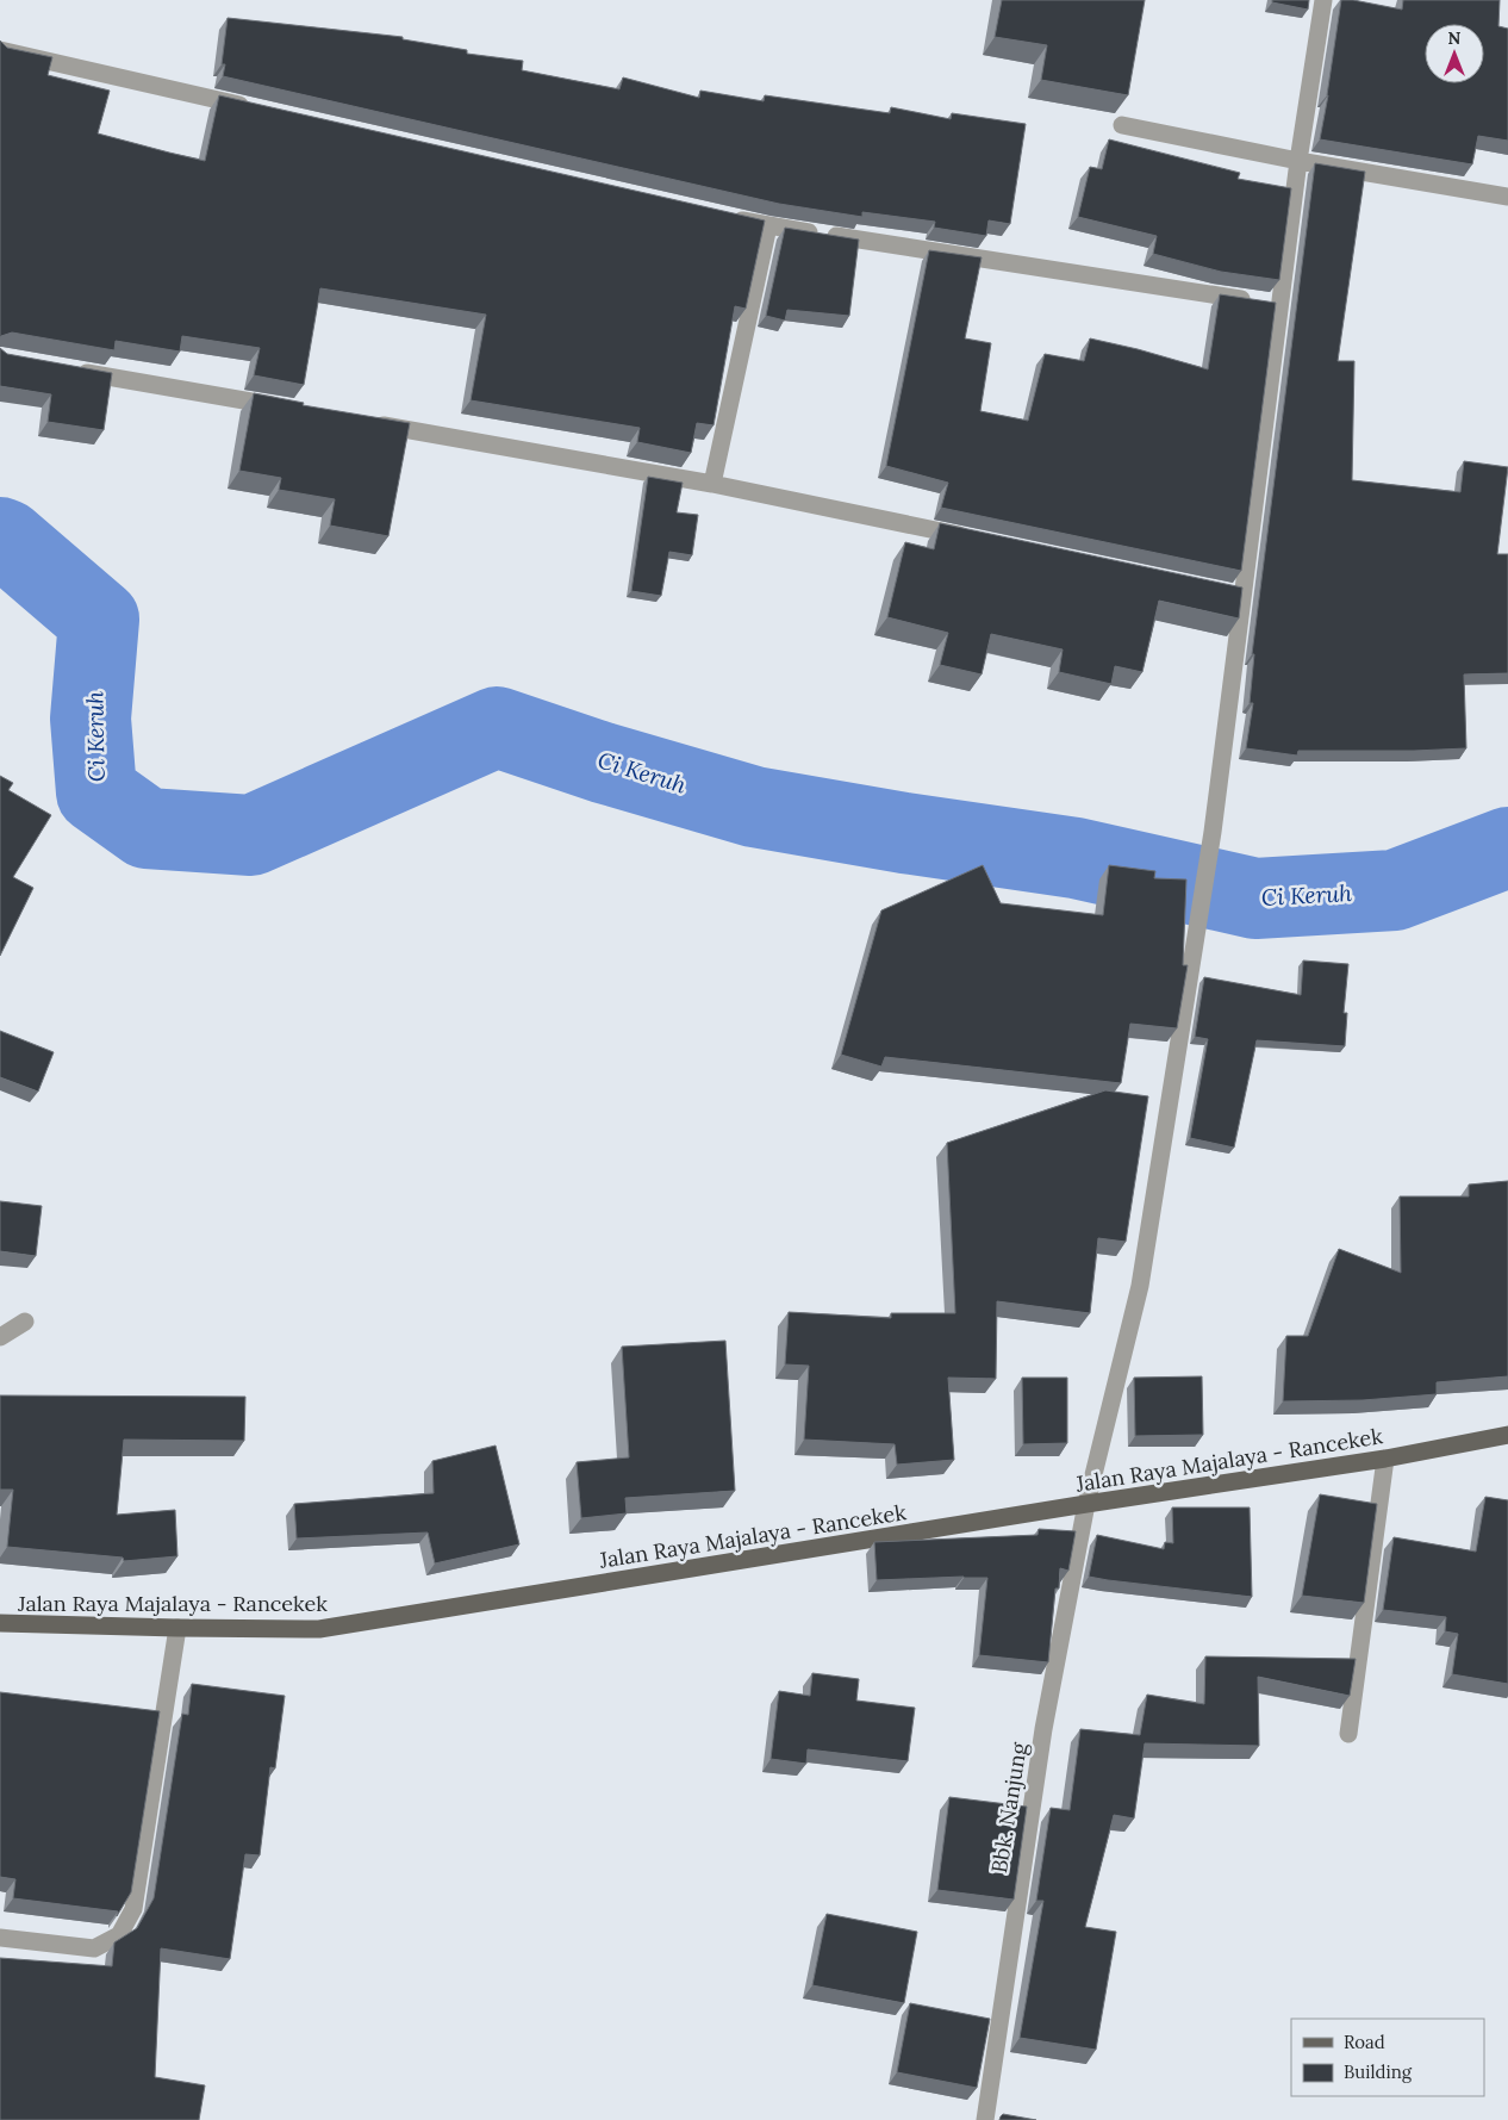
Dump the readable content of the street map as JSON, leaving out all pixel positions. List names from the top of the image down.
{
  "streets": {
    "main road": ["Jalan Raya Majalaya - Rancekek"],
    "street": ["Bbk. Nanjung"]
  },
  "crossings": [
    ["Jalan Raya Majalaya - Rancekek", "Bbk. Nanjung"]
  ],
  "water": ["Ci Keruh"],
  "legend": ["Road", "Building"],
  "north": "top"
}
